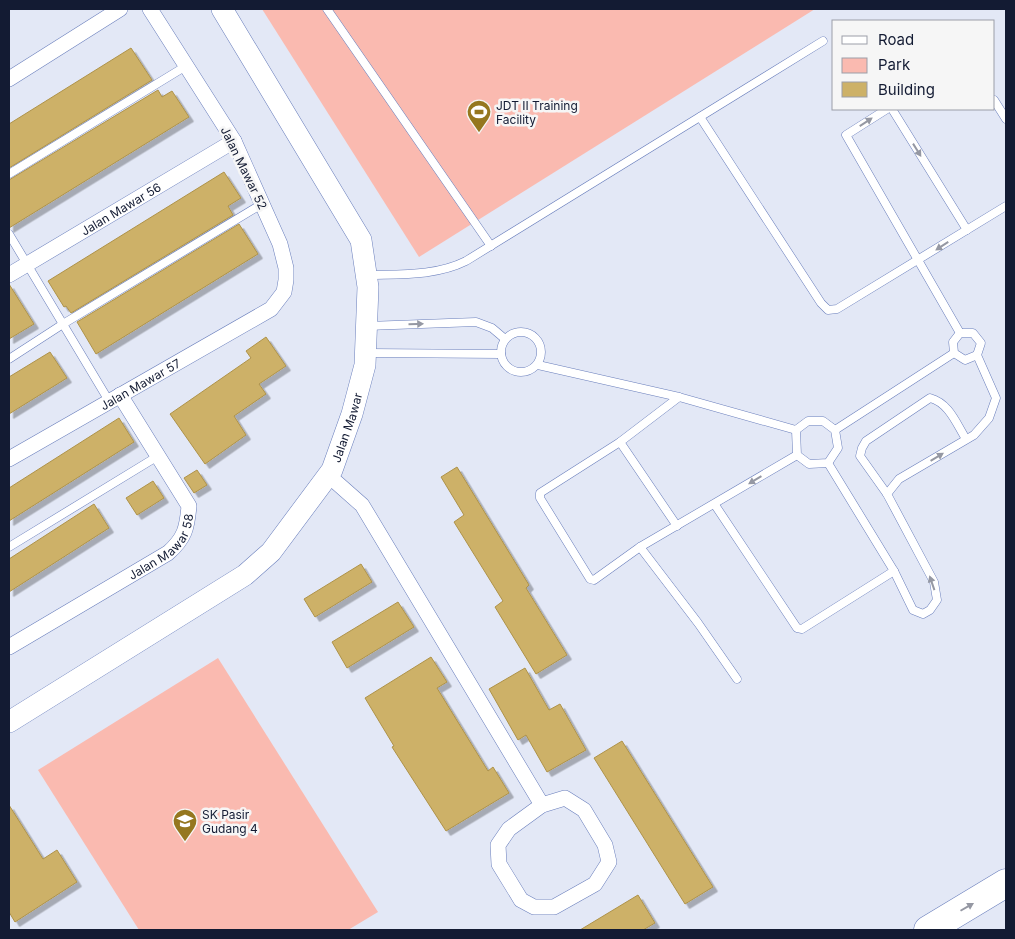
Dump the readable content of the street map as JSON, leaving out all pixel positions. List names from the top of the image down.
{
  "streets": {
    "street": [
      "Jalan Mawar 52",
      "Jalan Mawar 56",
      "Jalan Mawar 57",
      "Jalan Mawar",
      "Jalan Mawar 58"
    ]
  },
  "crossings": [
    ["Jalan Mawar 52", "Jalan Mawar 56"],
    ["Jalan Mawar 52", "Jalan Mawar 57"],
    ["Jalan Mawar 57", "Jalan Mawar 58"]
  ],
  "places": {
    "sports": ["JDT II Training Facility"],
    "school or university": ["SK Pasir Gudang 4"]
  },
  "legend": ["Road", "Park", "Building"]
}
